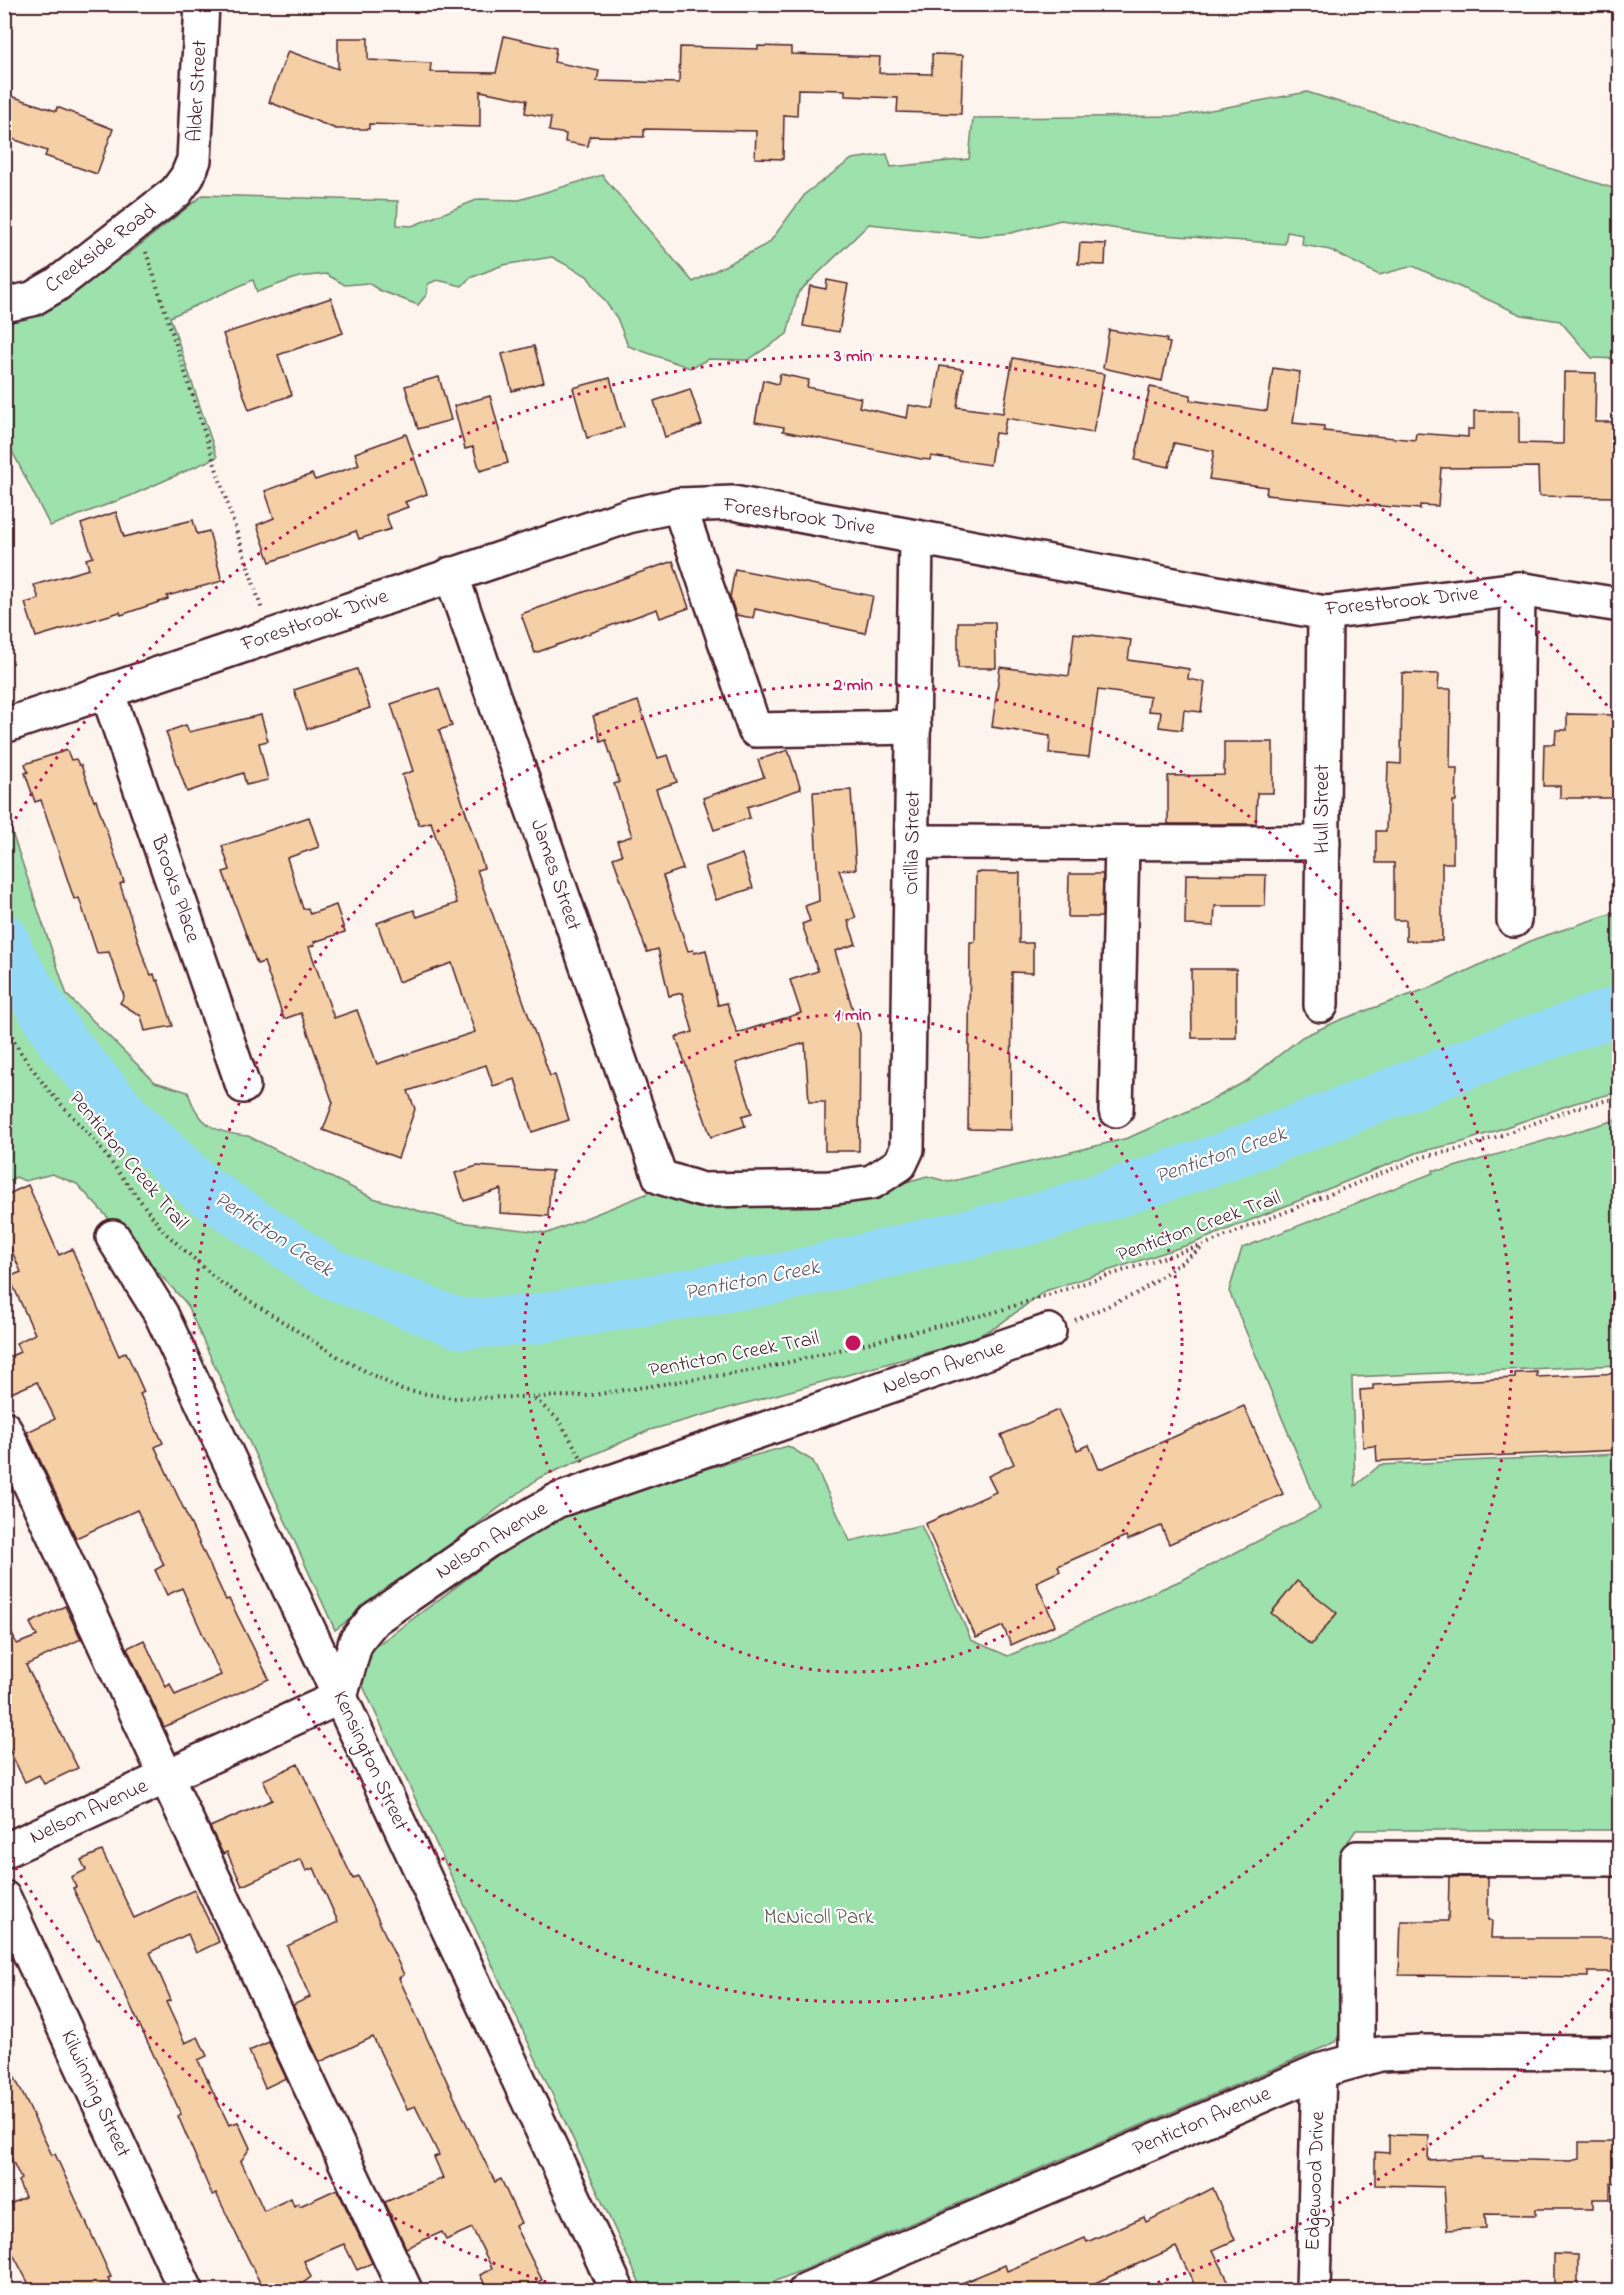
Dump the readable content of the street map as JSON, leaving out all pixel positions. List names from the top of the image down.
{
  "streets": {
    "street": [
      "Alder Street",
      "Creekside Road",
      "Forestbrook Drive",
      "Hull Street",
      "Orillia Street",
      "James Street",
      "Brooks Place",
      "Nelson Avenue",
      "Kensington Street",
      "Kilwinning Street",
      "Penticton Avenue",
      "Edgewood Drive"
    ],
    "path": ["Penticton Creek Trail"]
  },
  "crossings": [
    ["Alder Street", "Creekside Road"],
    ["Forestbrook Drive", "Hull Street"],
    ["Forestbrook Drive", "Orillia Street"],
    ["Forestbrook Drive", "James Street"],
    ["Forestbrook Drive", "Brooks Place"],
    ["Orillia Street", "James Street"],
    ["Nelson Avenue", "Kensington Street"],
    ["Penticton Avenue", "Edgewood Drive"]
  ],
  "water": ["Penticton Creek"],
  "parks": ["McNicoll Park"],
  "rings": ["3 min", "2 min", "1 min"]
}
